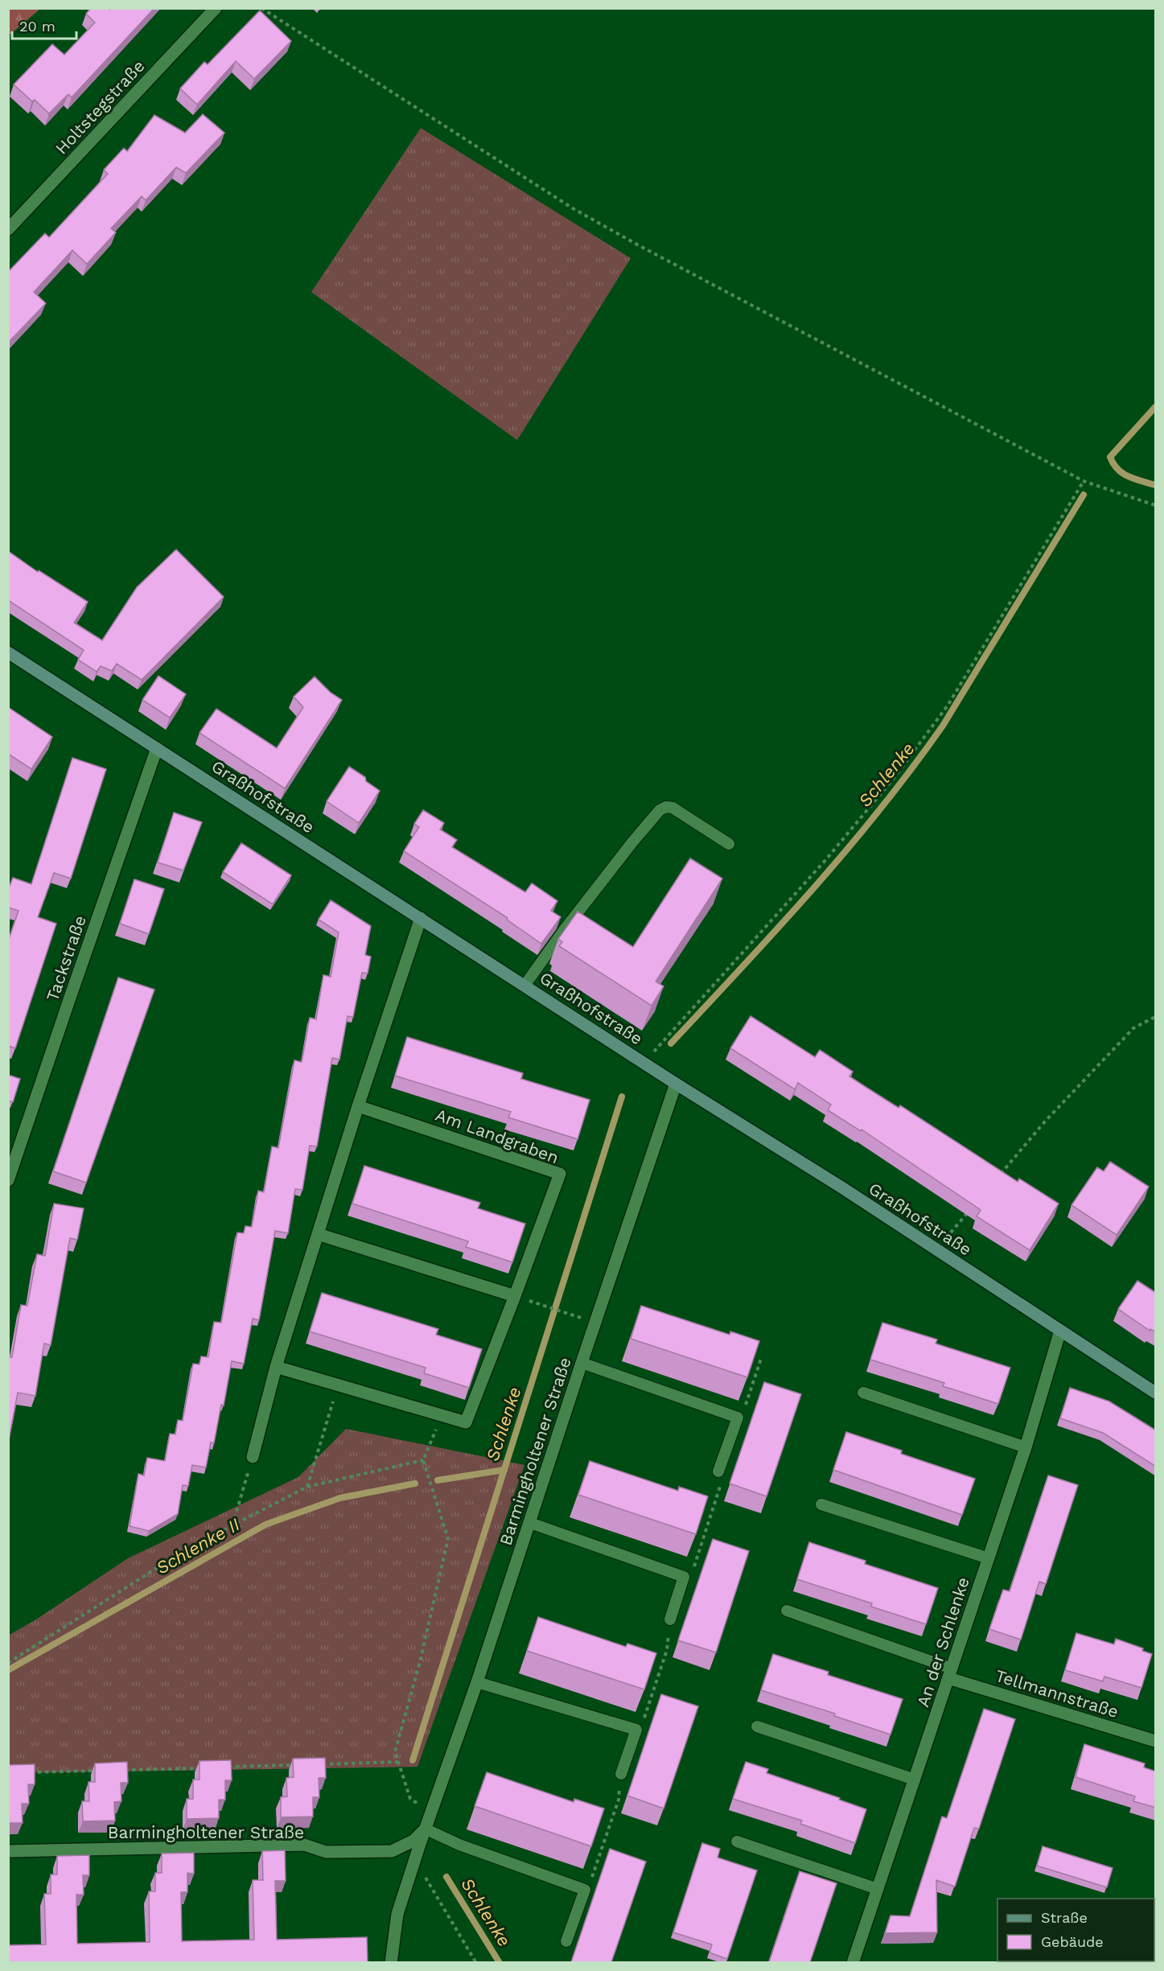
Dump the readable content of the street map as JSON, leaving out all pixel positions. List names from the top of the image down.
{
  "streets": {
    "street": [
      "Holtstegstraße",
      "Graßhofstraße",
      "Tackstraße",
      "Am Landgraben",
      "Barmingholtener Straße",
      "An der Schlenke",
      "Tellmannstraße"
    ]
  },
  "crossings": [
    ["Graßhofstraße", "Tackstraße"],
    ["Graßhofstraße", "Barmingholtener Straße"],
    ["Graßhofstraße", "An der Schlenke"],
    ["An der Schlenke", "Tellmannstraße"]
  ],
  "water": ["Schlenke", "Schlenke II"],
  "legend": ["Straße", "Gebäude"],
  "scale_bar": "20 m"
}
